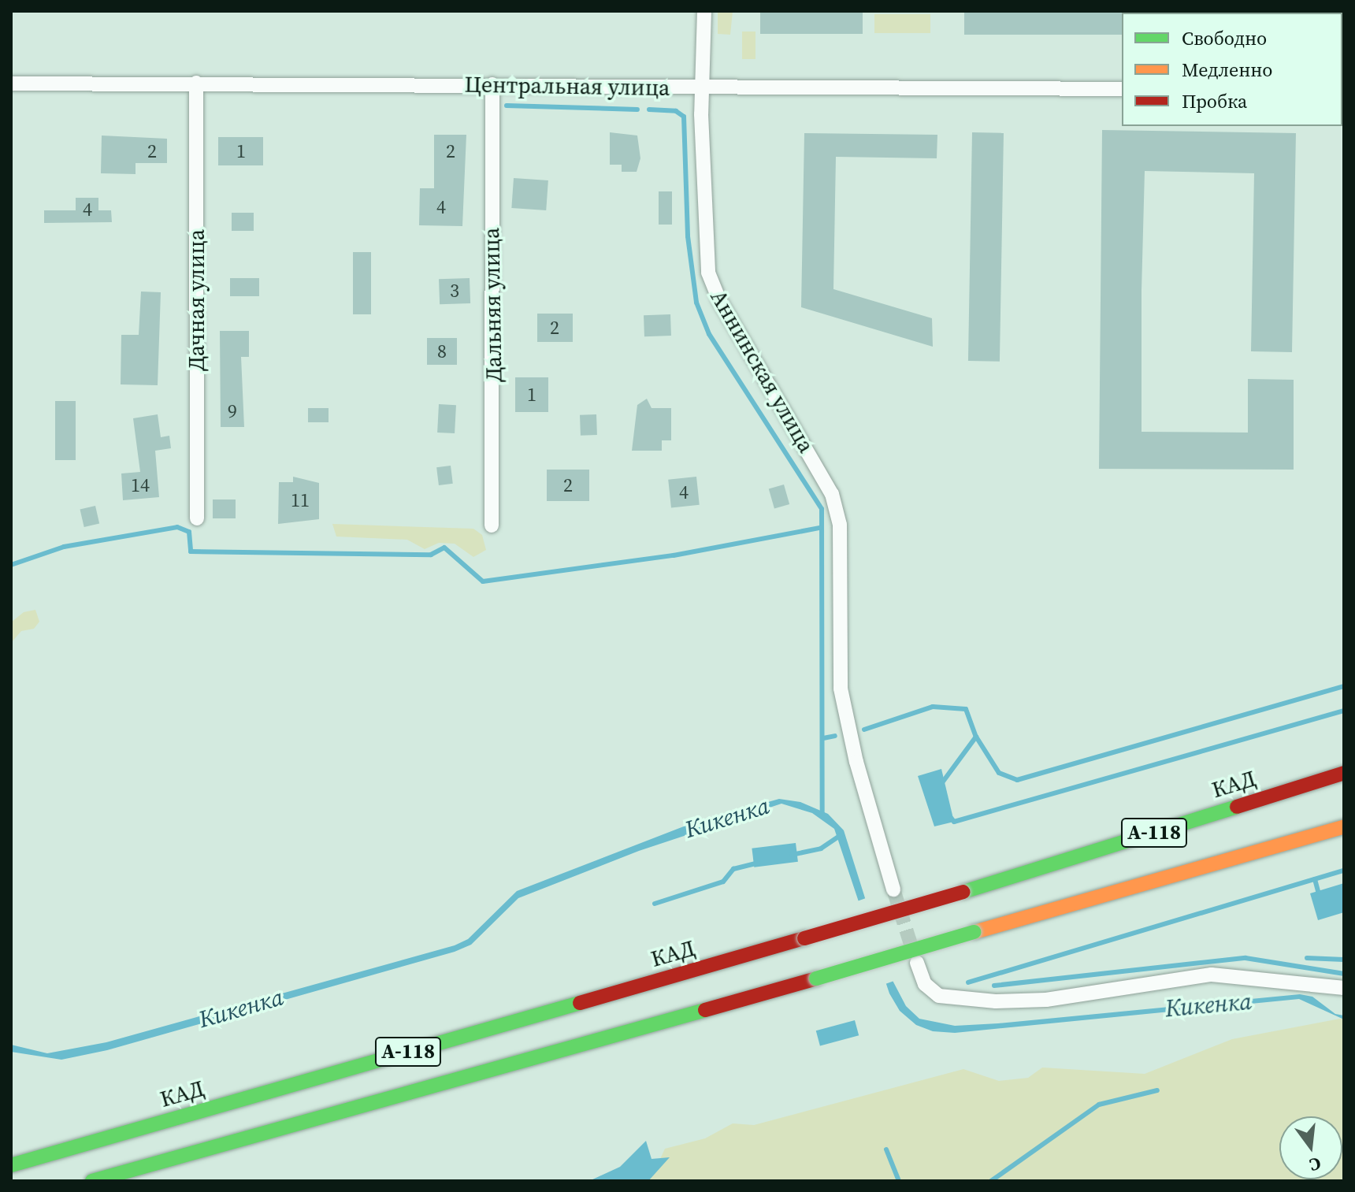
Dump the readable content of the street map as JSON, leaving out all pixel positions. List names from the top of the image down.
{
  "streets": {
    "highway": ["КАД", "А-118"],
    "street": [
      "Центральная улица",
      "Дачная улица",
      "Дальняя улица",
      "Аннинская улица"
    ]
  },
  "crossings": [
    ["Центральная улица", "Дачная улица"],
    ["Центральная улица", "Дальняя улица"],
    ["Центральная улица", "Аннинская улица"]
  ],
  "water": ["Кикенка"],
  "house_numbers": [
    "2",
    "1",
    "2",
    "4",
    "4",
    "3",
    "2",
    "8",
    "1",
    "9",
    "14",
    "2",
    "4",
    "11"
  ],
  "legend": ["Свободно", "Медленно", "Пробка"],
  "north": "bottom"
}
